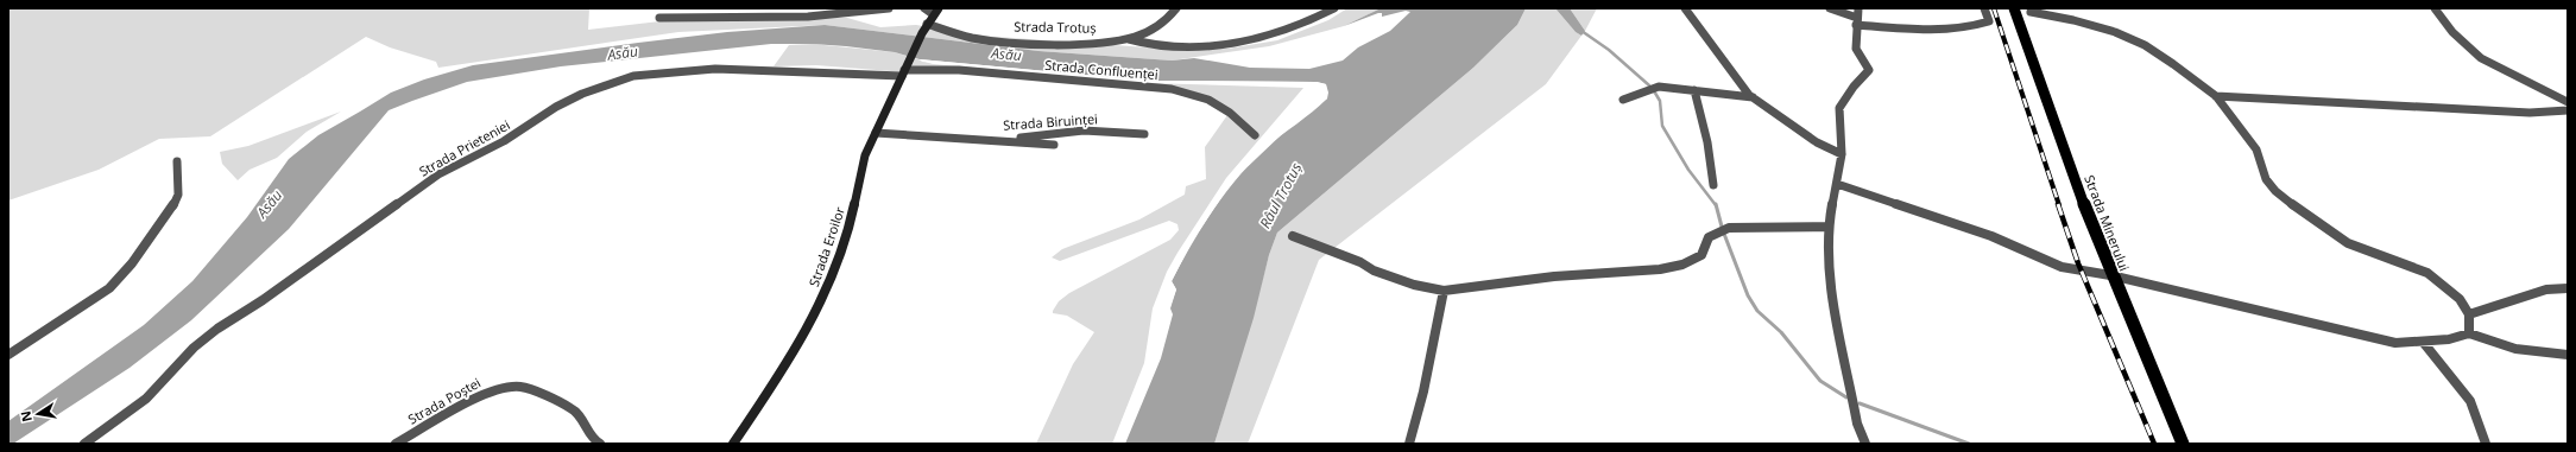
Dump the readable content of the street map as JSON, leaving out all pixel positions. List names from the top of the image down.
{
  "streets": {
    "main road": ["Strada Minerului", "Strada Eroilor"],
    "street": [
      "Strada Trotuș",
      "Strada Confluenței",
      "Strada Biruinței",
      "Strada Prieteniei",
      "Strada Poștei"
    ]
  },
  "crossings": [
    ["Strada Trotuș", "Strada Eroilor"],
    ["Strada Confluenței", "Strada Prieteniei"],
    ["Strada Confluenței", "Strada Eroilor"],
    ["Strada Biruinței", "Strada Eroilor"],
    ["Strada Prieteniei", "Strada Eroilor"]
  ],
  "water": ["Asău", "Râul Trotuș"],
  "north": "left"
}
